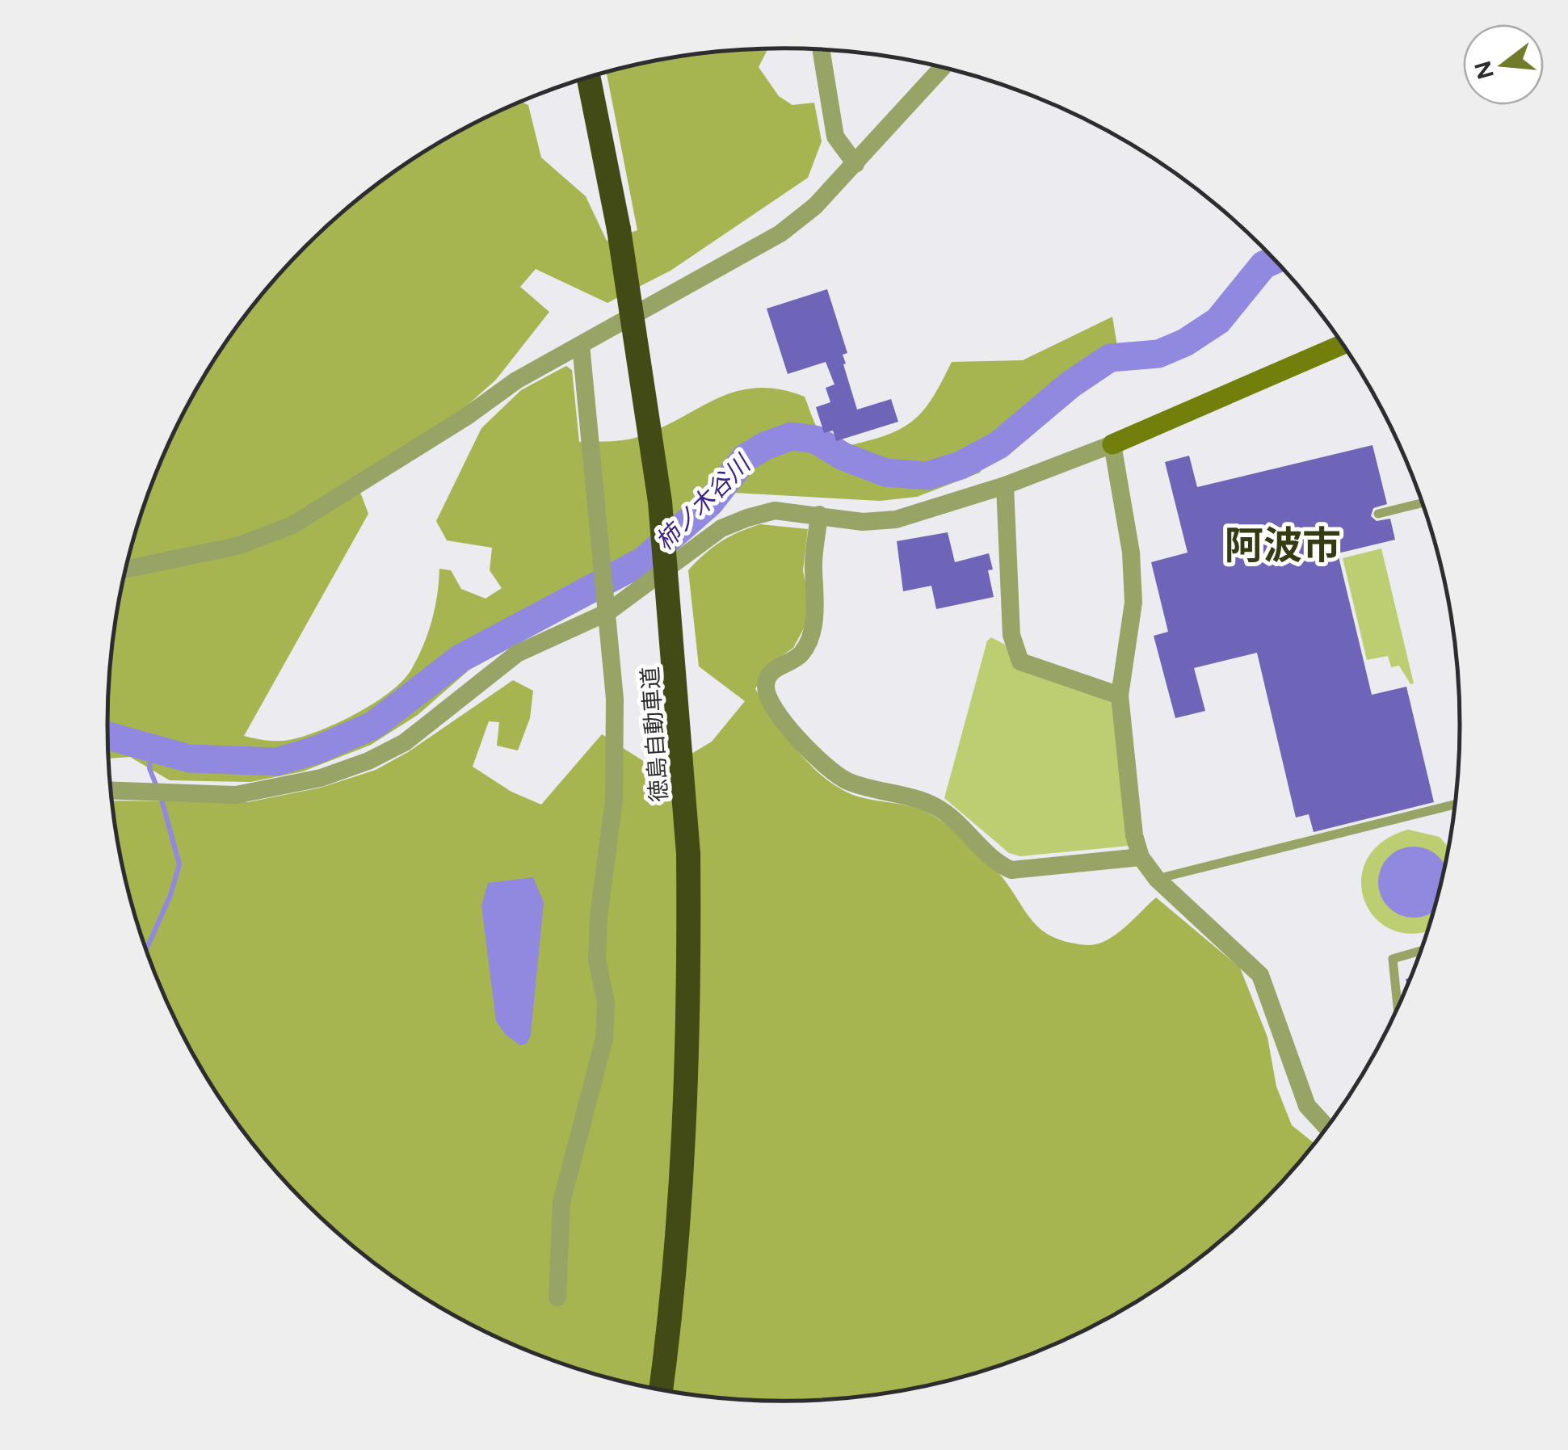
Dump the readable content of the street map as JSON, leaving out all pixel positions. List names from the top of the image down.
{
  "streets": {
    "highway": ["徳島自動車道"]
  },
  "districts": ["阿波市"],
  "water": ["柿ノ木谷川"],
  "north": "left"
}
